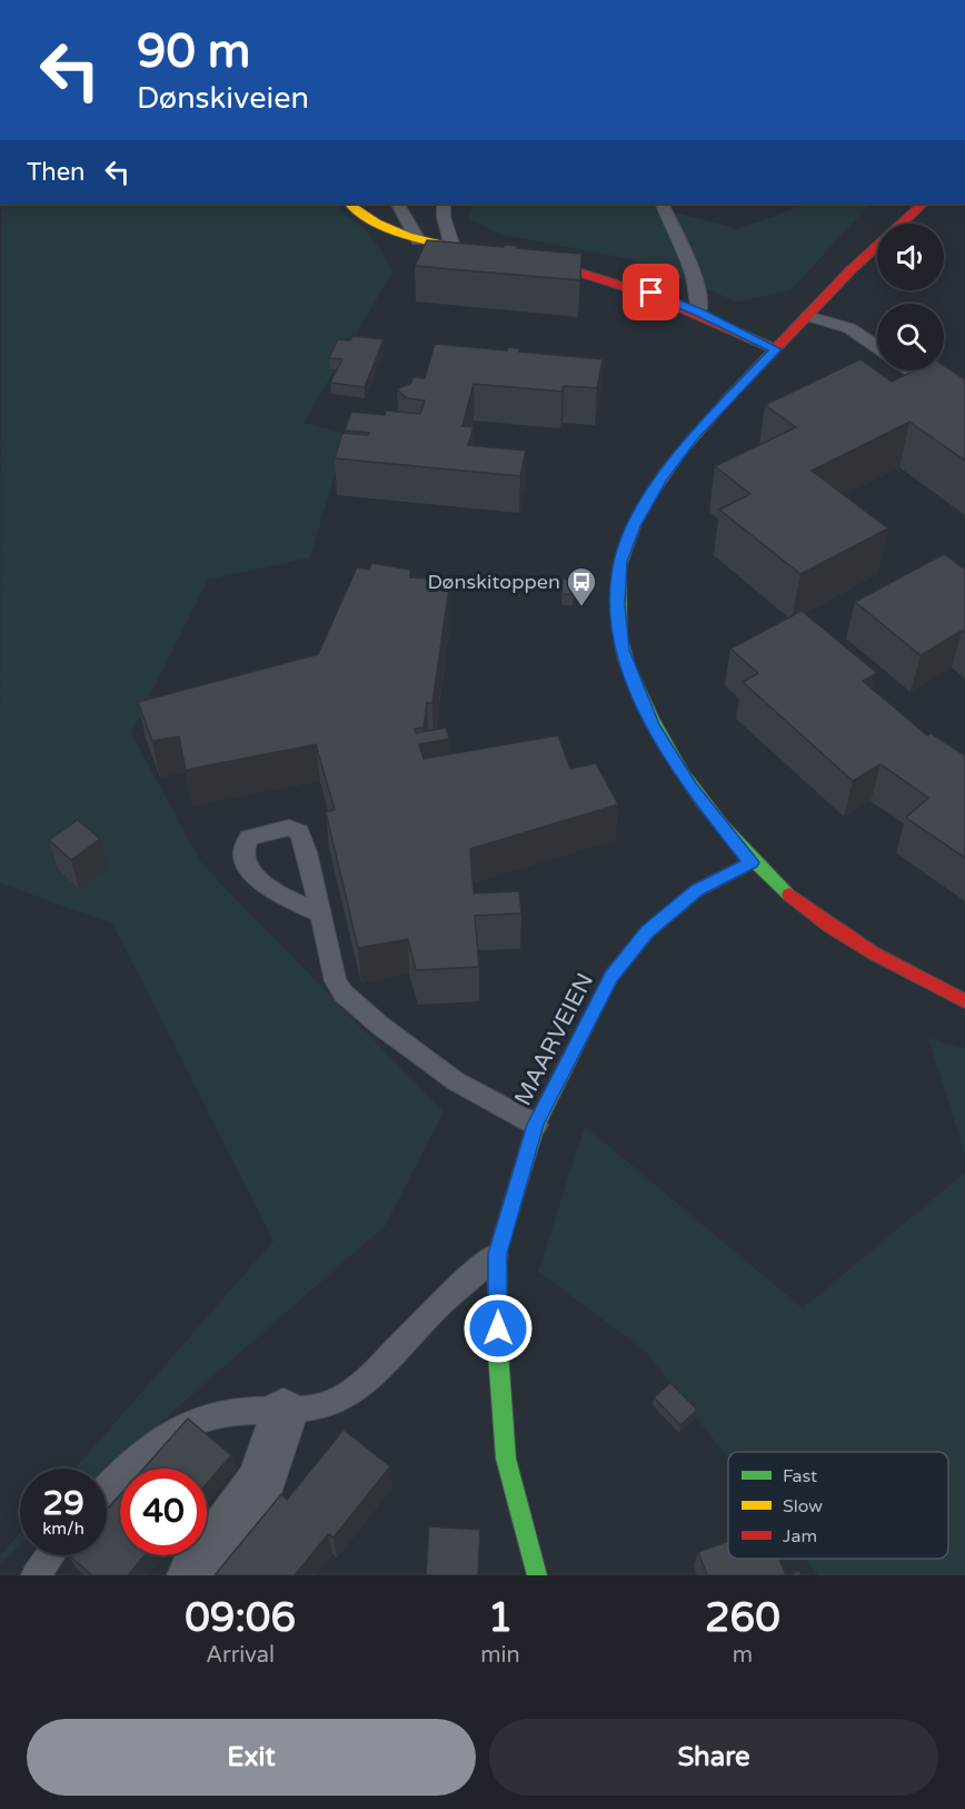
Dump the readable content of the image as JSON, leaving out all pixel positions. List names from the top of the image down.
{
  "streets": {
    "street": ["MAARVEIEN"]
  },
  "places": {
    "bus stop": ["Dønskitoppen"]
  },
  "legend": ["Fast", "Slow", "Jam"],
  "page": {
    "turn": ["90 m", "Dønskiveien"],
    "then": "Then",
    "speed": "29 km/h",
    "limit": "40",
    "eta": [
      "09:06",
      "Arrival",
      "1",
      "min",
      "260",
      "m"
    ],
    "buttons": ["Exit", "Share"]
  }
}
